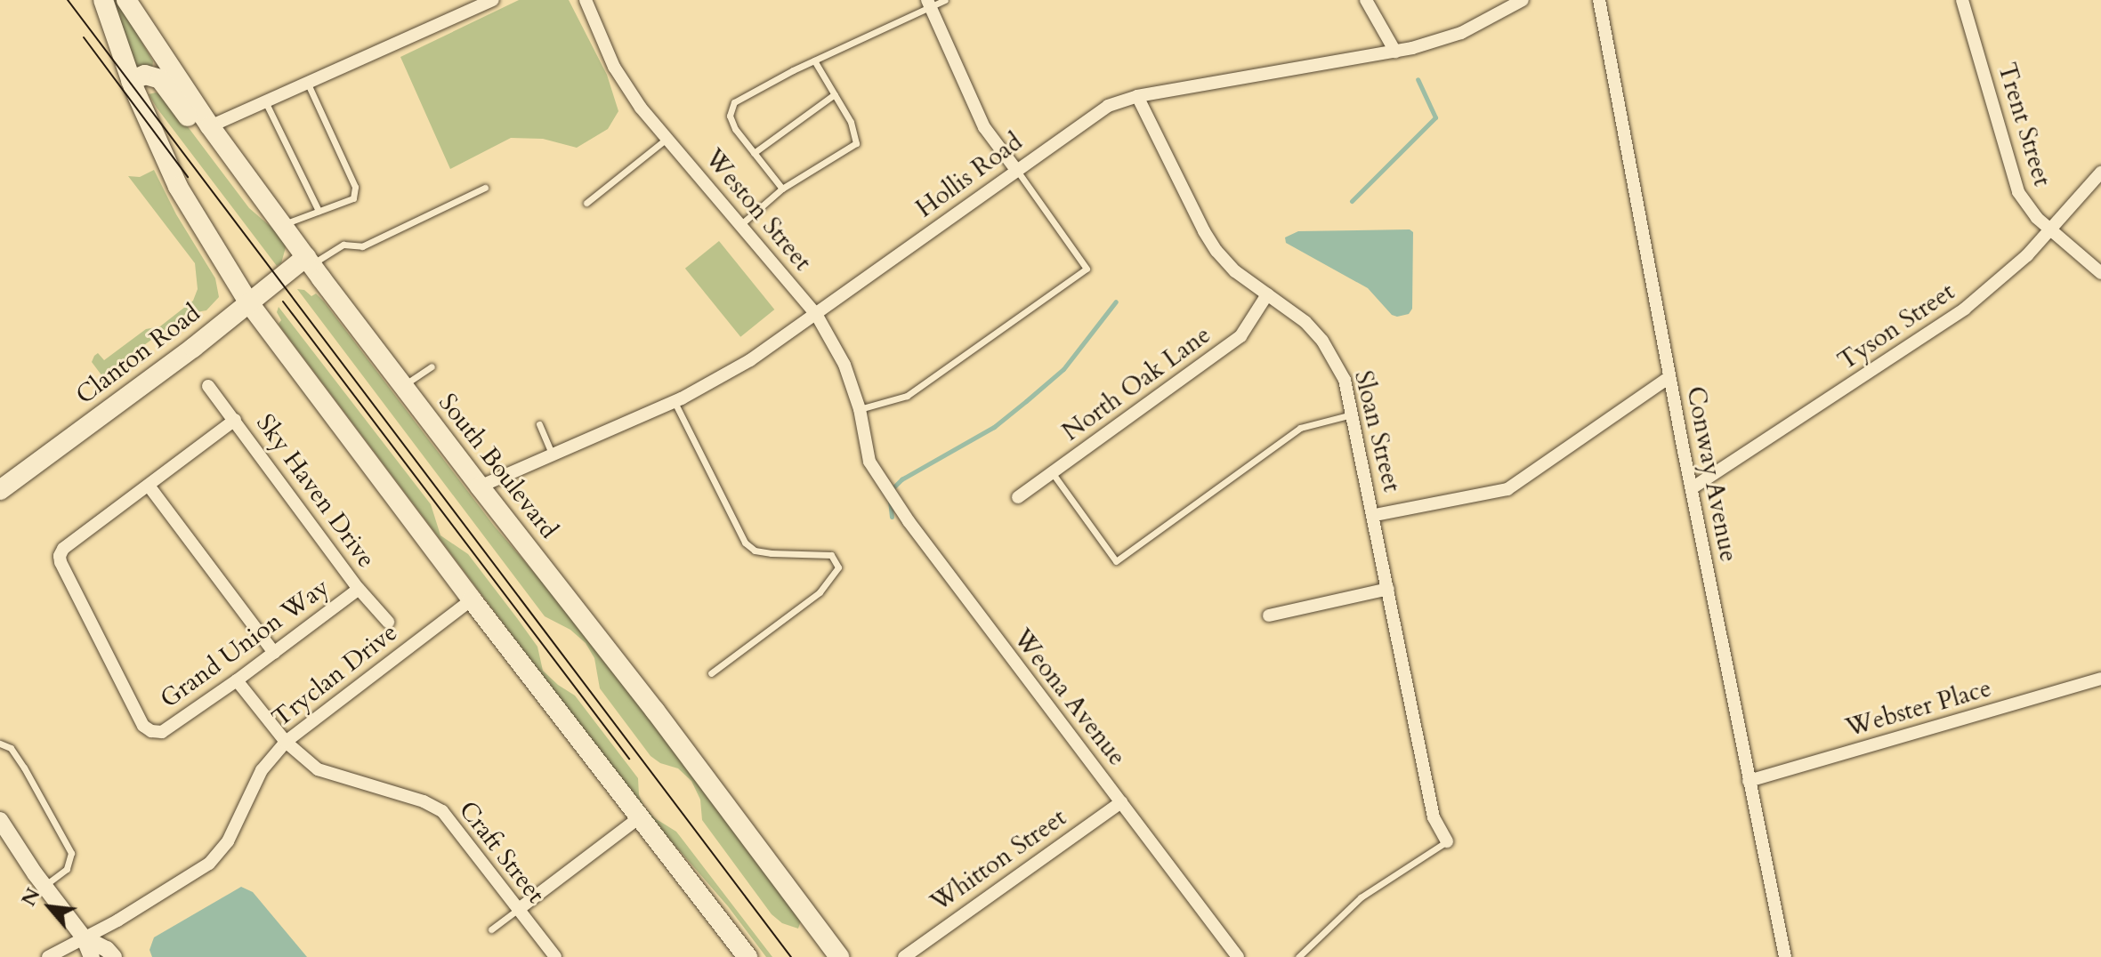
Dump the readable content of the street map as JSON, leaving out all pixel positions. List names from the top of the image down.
{
  "streets": {
    "main road": ["Clanton Road", "South Boulevard"],
    "street": [
      "Trent Street",
      "Hollis Road",
      "Weston Street",
      "Tyson Street",
      "North Oak Lane",
      "Sloan Street",
      "Conway Avenue",
      "Sky Haven Drive",
      "Grand Union Way",
      "Tryclan Drive",
      "Weona Avenue",
      "Webster Place",
      "Craft Street",
      "Whitton Street"
    ]
  },
  "crossings": [
    ["Trent Street", "Tyson Street"],
    ["Hollis Road", "Weston Street"],
    ["Hollis Road", "Sloan Street"],
    ["Hollis Road", "South Boulevard"],
    ["Weston Street", "Weona Avenue"],
    ["Tyson Street", "Conway Avenue"],
    ["Clanton Road", "South Boulevard"],
    ["North Oak Lane", "Sloan Street"],
    ["Conway Avenue", "Webster Place"],
    ["Sky Haven Drive", "Grand Union Way"],
    ["Grand Union Way", "Craft Street"],
    ["Tryclan Drive", "Craft Street"],
    ["Weona Avenue", "Whitton Street"]
  ],
  "north": "top left"
}
